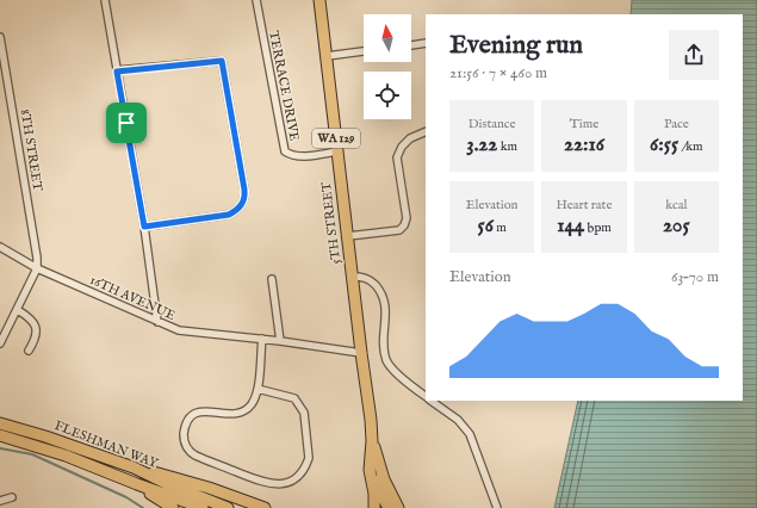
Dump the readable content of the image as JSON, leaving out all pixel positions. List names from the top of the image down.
{
  "streets": {
    "main road": ["WA 129", "5TH STREET", "FLESHMAN WAY"],
    "street": ["TERRACE DRIVE", "8TH STREET", "16TH AVENUE"]
  },
  "crossings": [
    ["TERRACE DRIVE", "5TH STREET"],
    ["8TH STREET", "16TH AVENUE"],
    ["5TH STREET", "16TH AVENUE"]
  ],
  "north": "top",
  "page": {
    "heading": ["Evening run", "21:56 · 7 × 460 m"],
    "stats": [
      ["Distance", "3.22 km"],
      ["Time", "22:16"],
      ["Pace", "6:55 /km"],
      ["Elevation", "56 m"],
      ["Heart rate", "144 bpm"],
      ["kcal", "205"]
    ],
    "chart": ["Elevation", "63–70 m"]
  }
}
